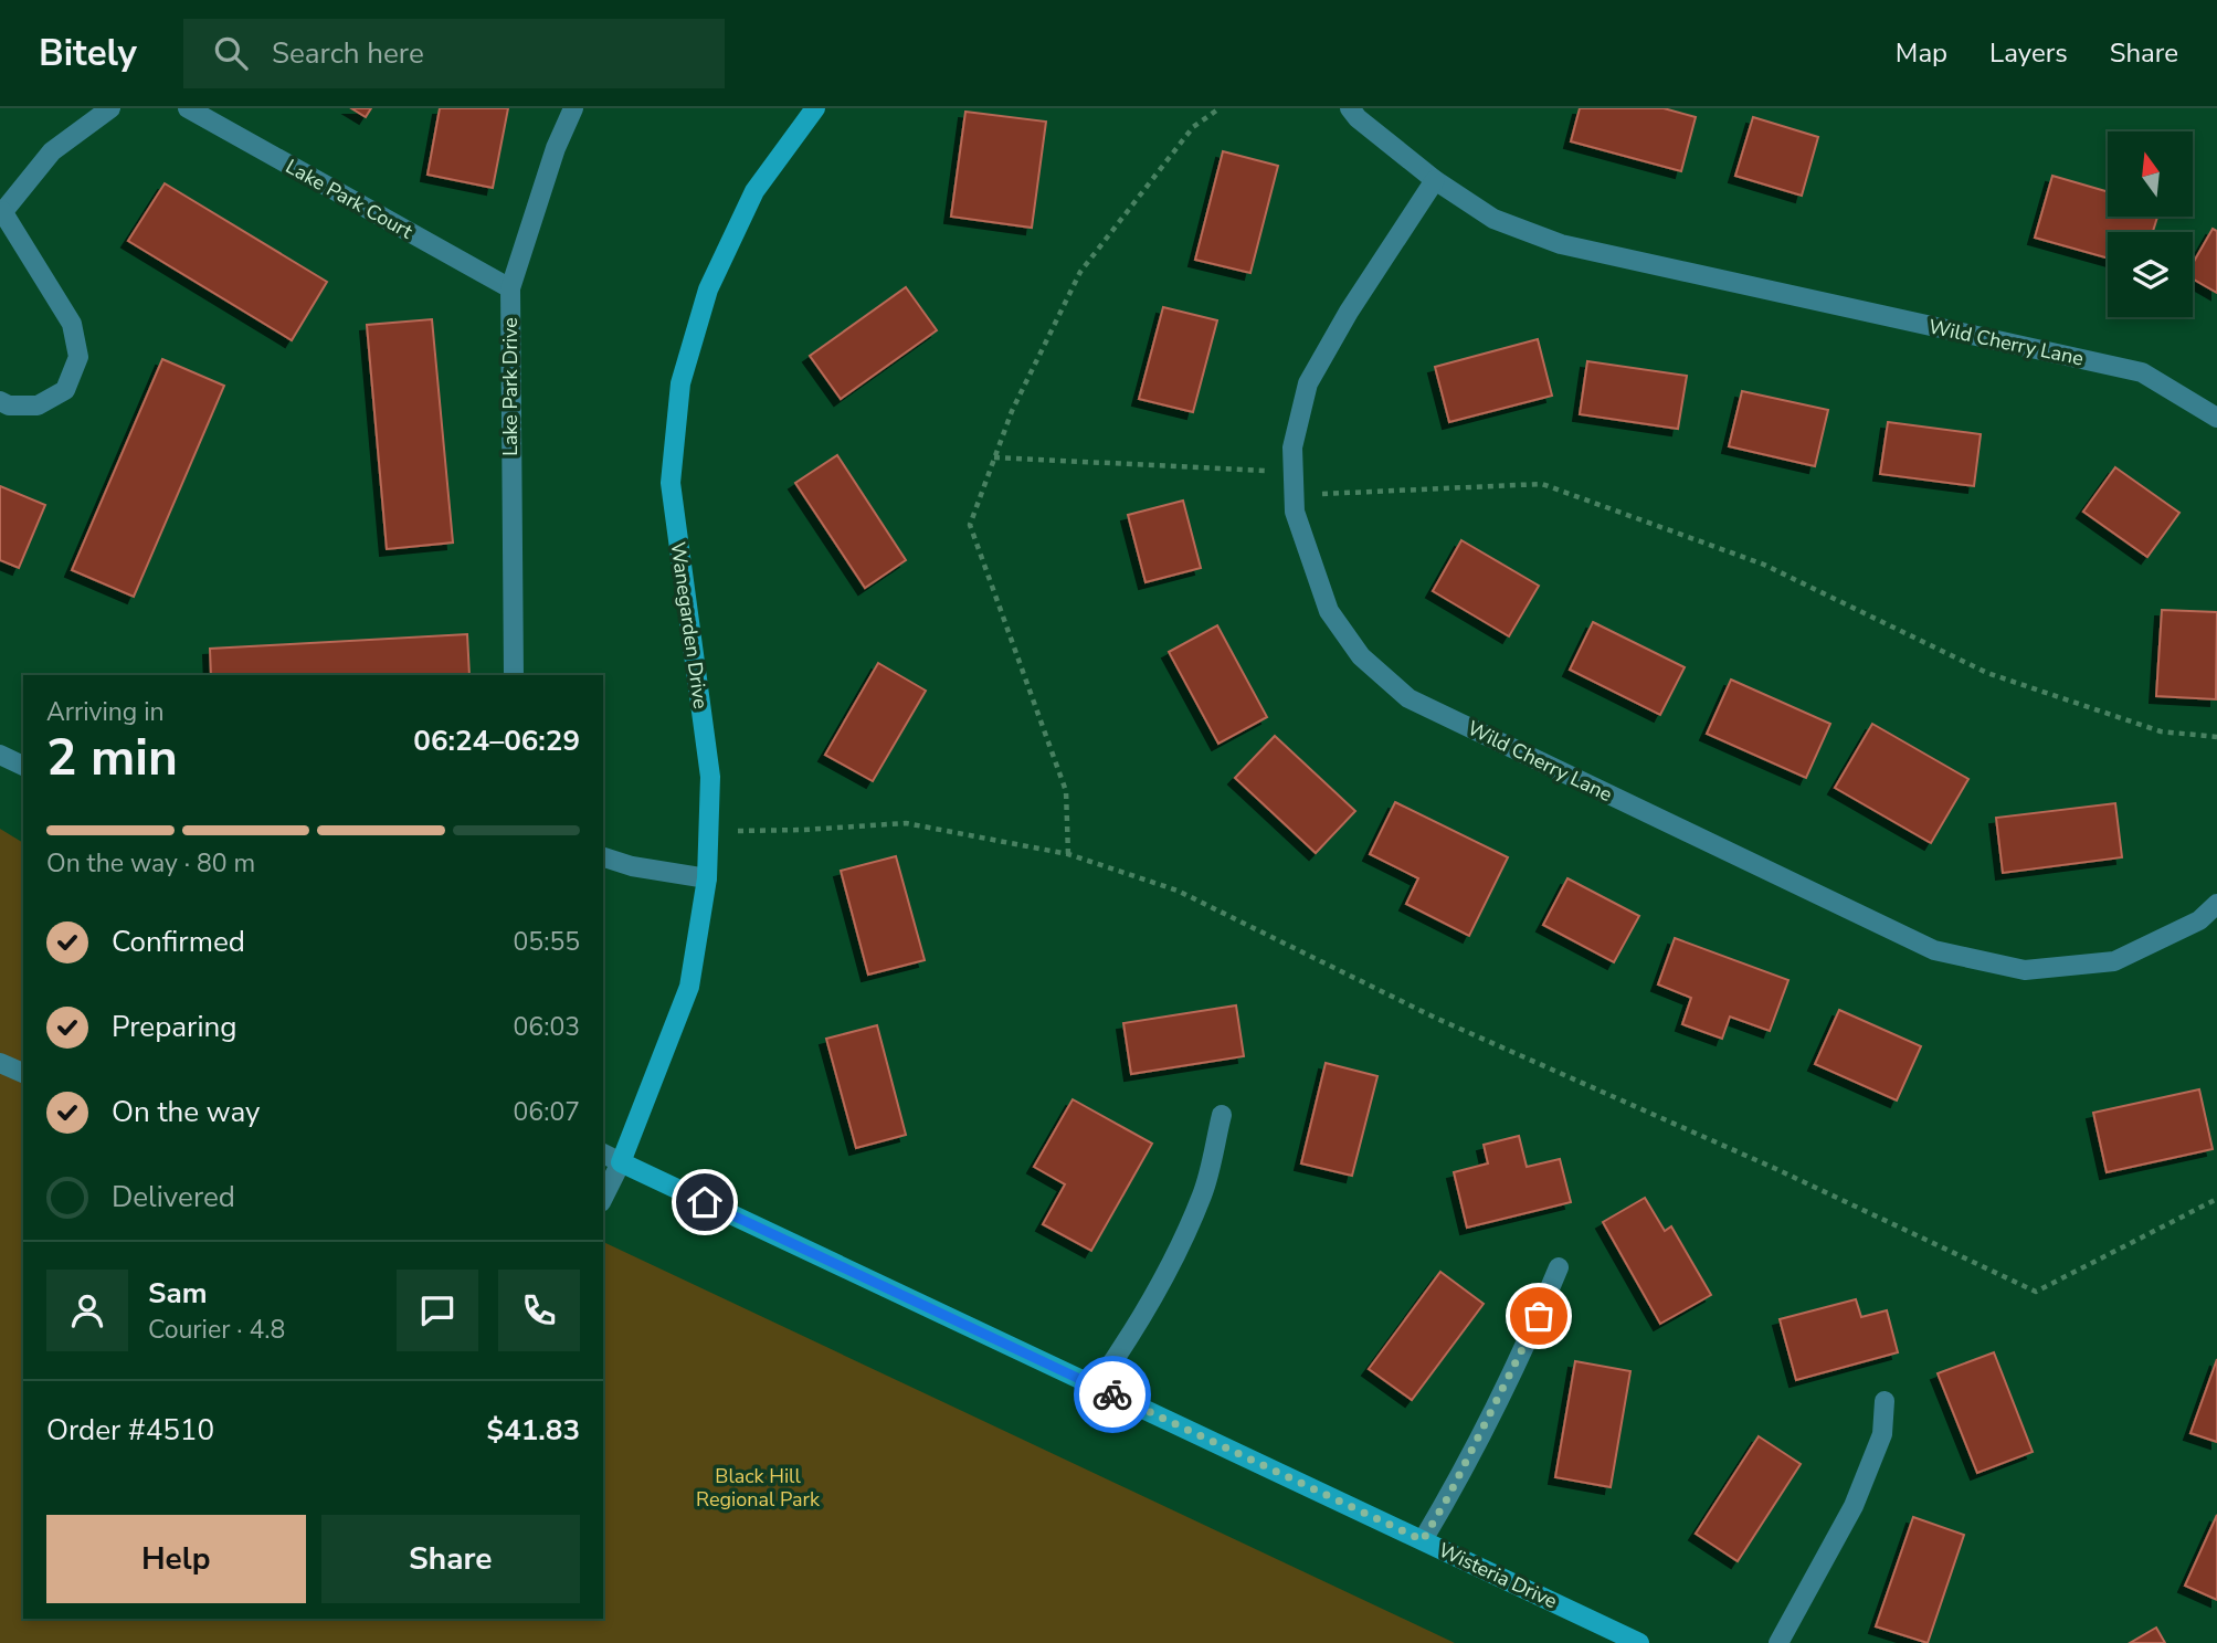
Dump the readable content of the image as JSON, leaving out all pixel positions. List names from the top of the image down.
{
  "streets": {
    "street": [
      "Lake Park Court",
      "Wild Cherry Lane",
      "Lake Park Drive",
      "Wanegarden Drive",
      "Wisteria Drive"
    ]
  },
  "crossings": [
    ["Lake Park Court", "Lake Park Drive"],
    ["Wanegarden Drive", "Wisteria Drive"]
  ],
  "parks": ["Black Hill Regional Park"],
  "north": "top",
  "page": {
    "header": "Bitely",
    "search": "Search here",
    "nav": ["Map", "Layers", "Share"],
    "heading": ["2 min", "Arriving in", "06:24–06:29"],
    "panel": [
      "Sam",
      "Courier · 4.8",
      "Order #4510",
      "$41.83"
    ],
    "bar": "On the way · 80 m",
    "list": [
      ["Confirmed", "05:55"],
      ["Preparing", "06:03"],
      ["On the way", "06:07"],
      "Delivered"
    ],
    "buttons": ["Help", "Share"]
  }
}
